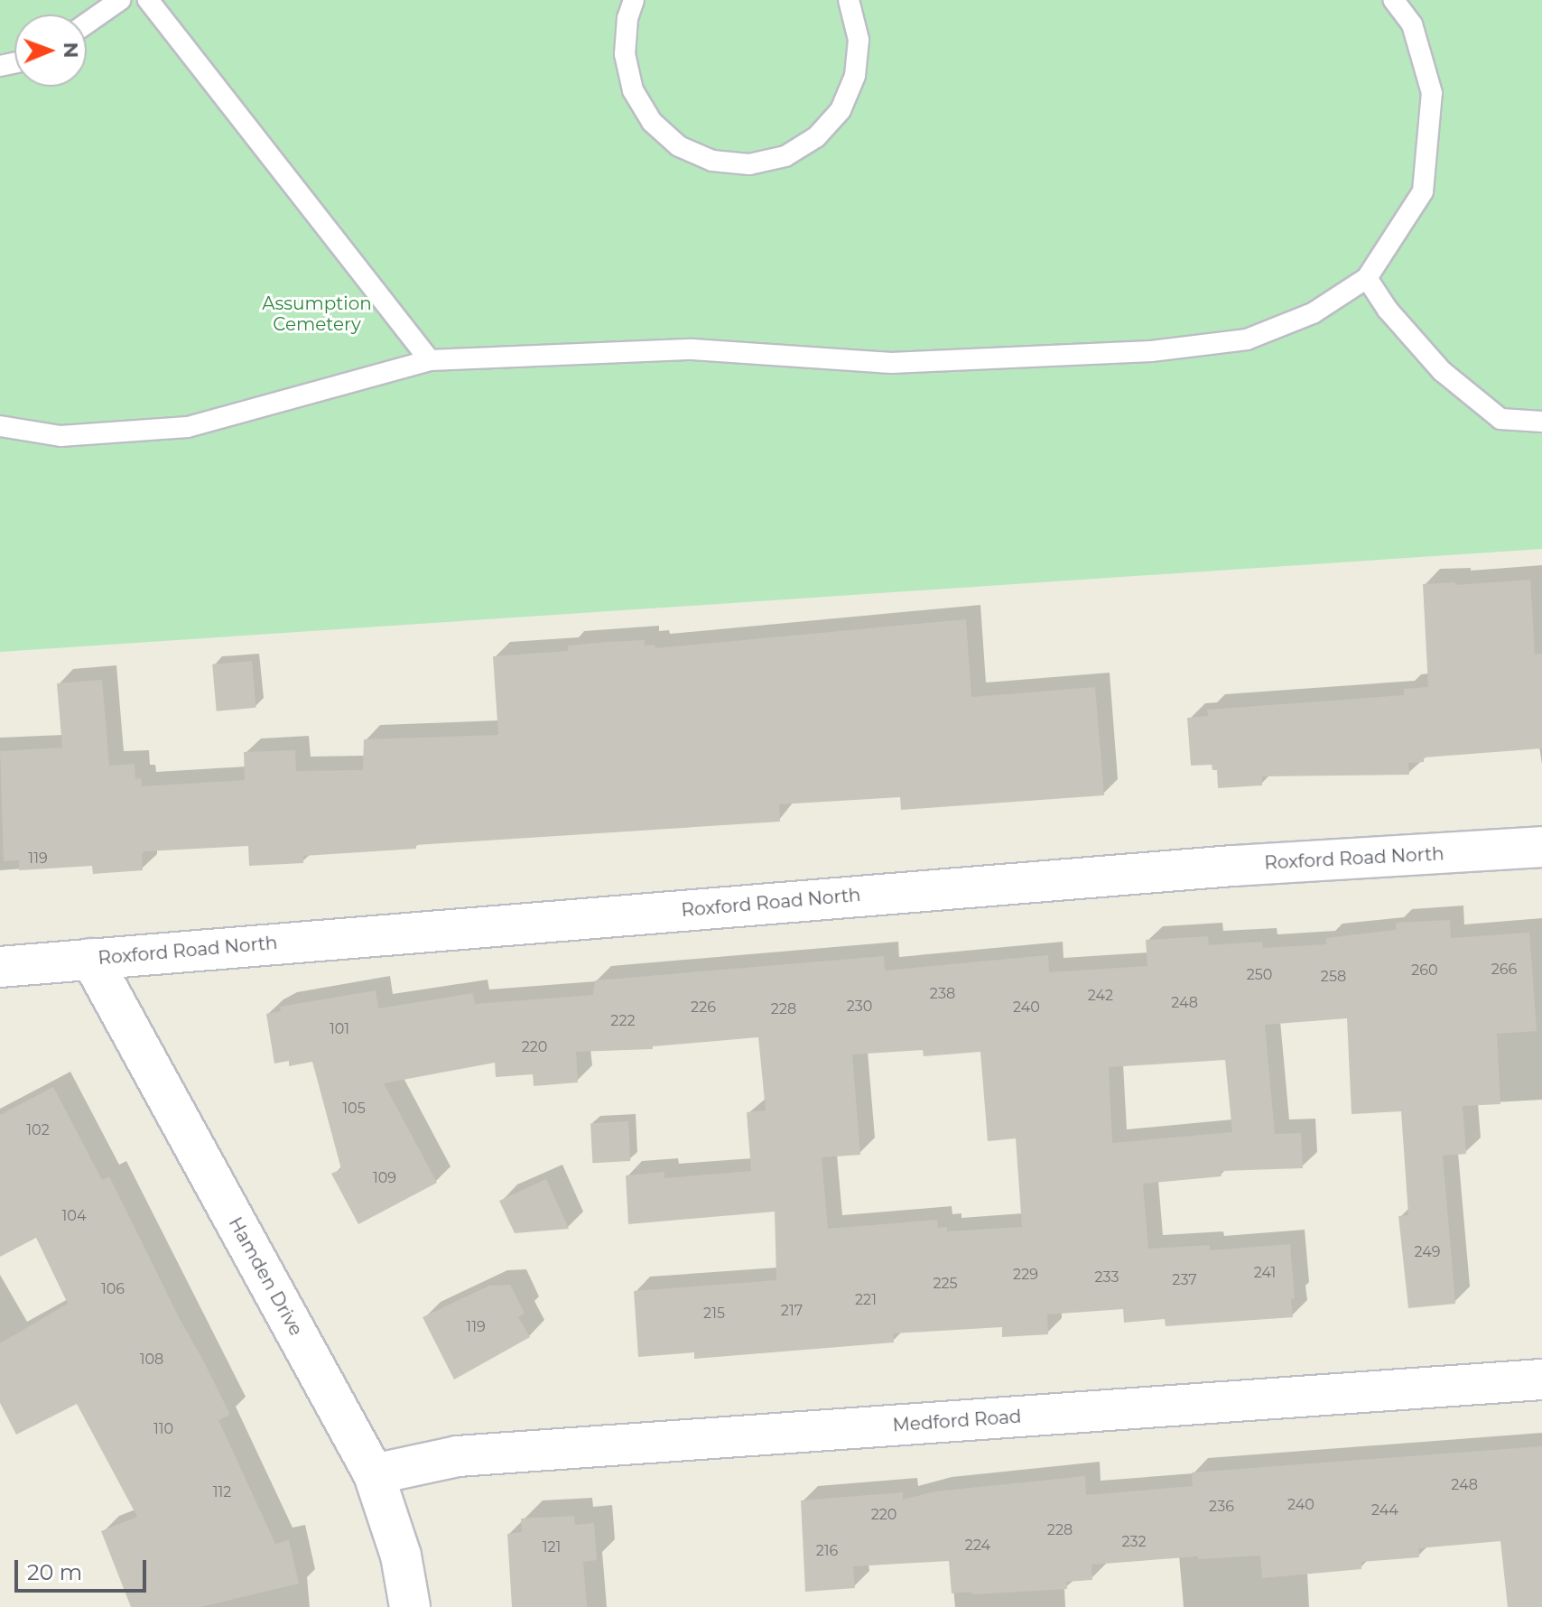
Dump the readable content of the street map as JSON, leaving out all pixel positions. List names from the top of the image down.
{
  "streets": {
    "street": ["Roxford Road North", "Hamden Drive", "Medford Road"]
  },
  "crossings": [
    ["Roxford Road North", "Hamden Drive"],
    ["Hamden Drive", "Medford Road"]
  ],
  "parks": ["Assumption Cemetery"],
  "house_numbers": [
    "119",
    "266",
    "260",
    "250",
    "258",
    "238",
    "242",
    "248",
    "230",
    "226",
    "240",
    "228",
    "222",
    "101",
    "220",
    "105",
    "102",
    "109",
    "104",
    "249",
    "241",
    "229",
    "233",
    "237",
    "225",
    "106",
    "221",
    "217",
    "215",
    "119",
    "108",
    "110",
    "248",
    "112",
    "240",
    "236",
    "244",
    "220",
    "228",
    "232",
    "224",
    "121",
    "216"
  ],
  "scale_bar": "20 m",
  "north": "right"
}
